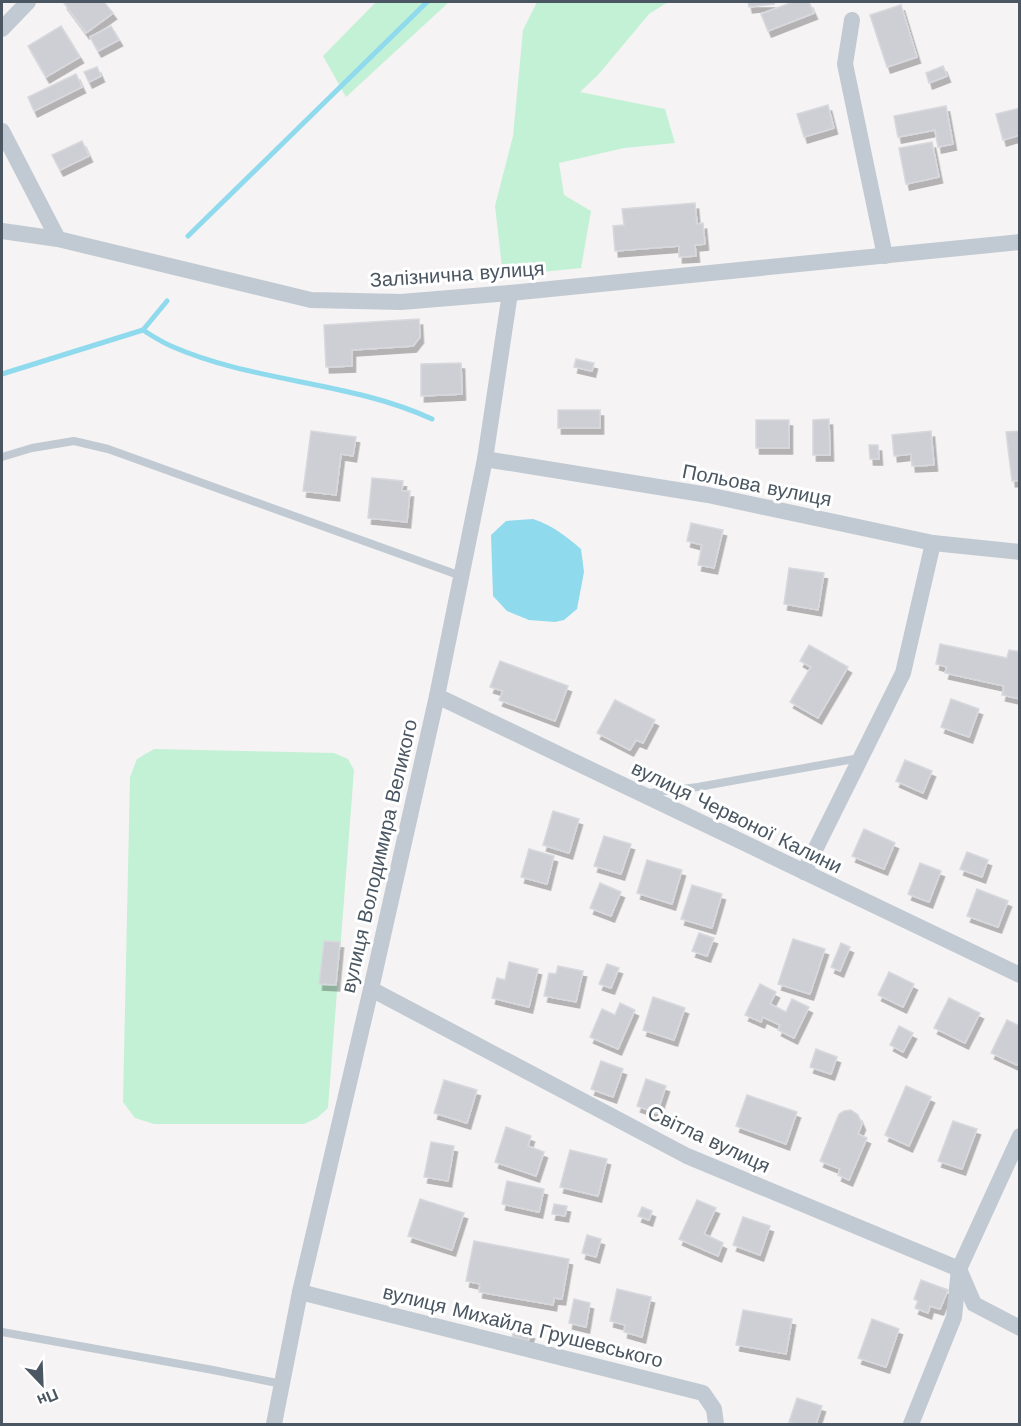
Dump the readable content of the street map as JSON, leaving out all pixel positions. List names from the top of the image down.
{
  "streets": {
    "street": [
      "Залізнична вулиця",
      "Польова вулиця",
      "вулиця Червоної Калини",
      "вулиця Володимира Великого",
      "Світла вулиця",
      "вулиця Михайла Грушевського"
    ]
  },
  "crossings": [
    ["Залізнична вулиця", "вулиця Володимира Великого"],
    ["Польова вулиця", "вулиця Володимира Великого"],
    ["вулиця Червоної Калини", "вулиця Володимира Великого"],
    ["вулиця Володимира Великого", "Світла вулиця"],
    ["вулиця Володимира Великого", "вулиця Михайла Грушевського"]
  ],
  "north": "bottom right"
}
